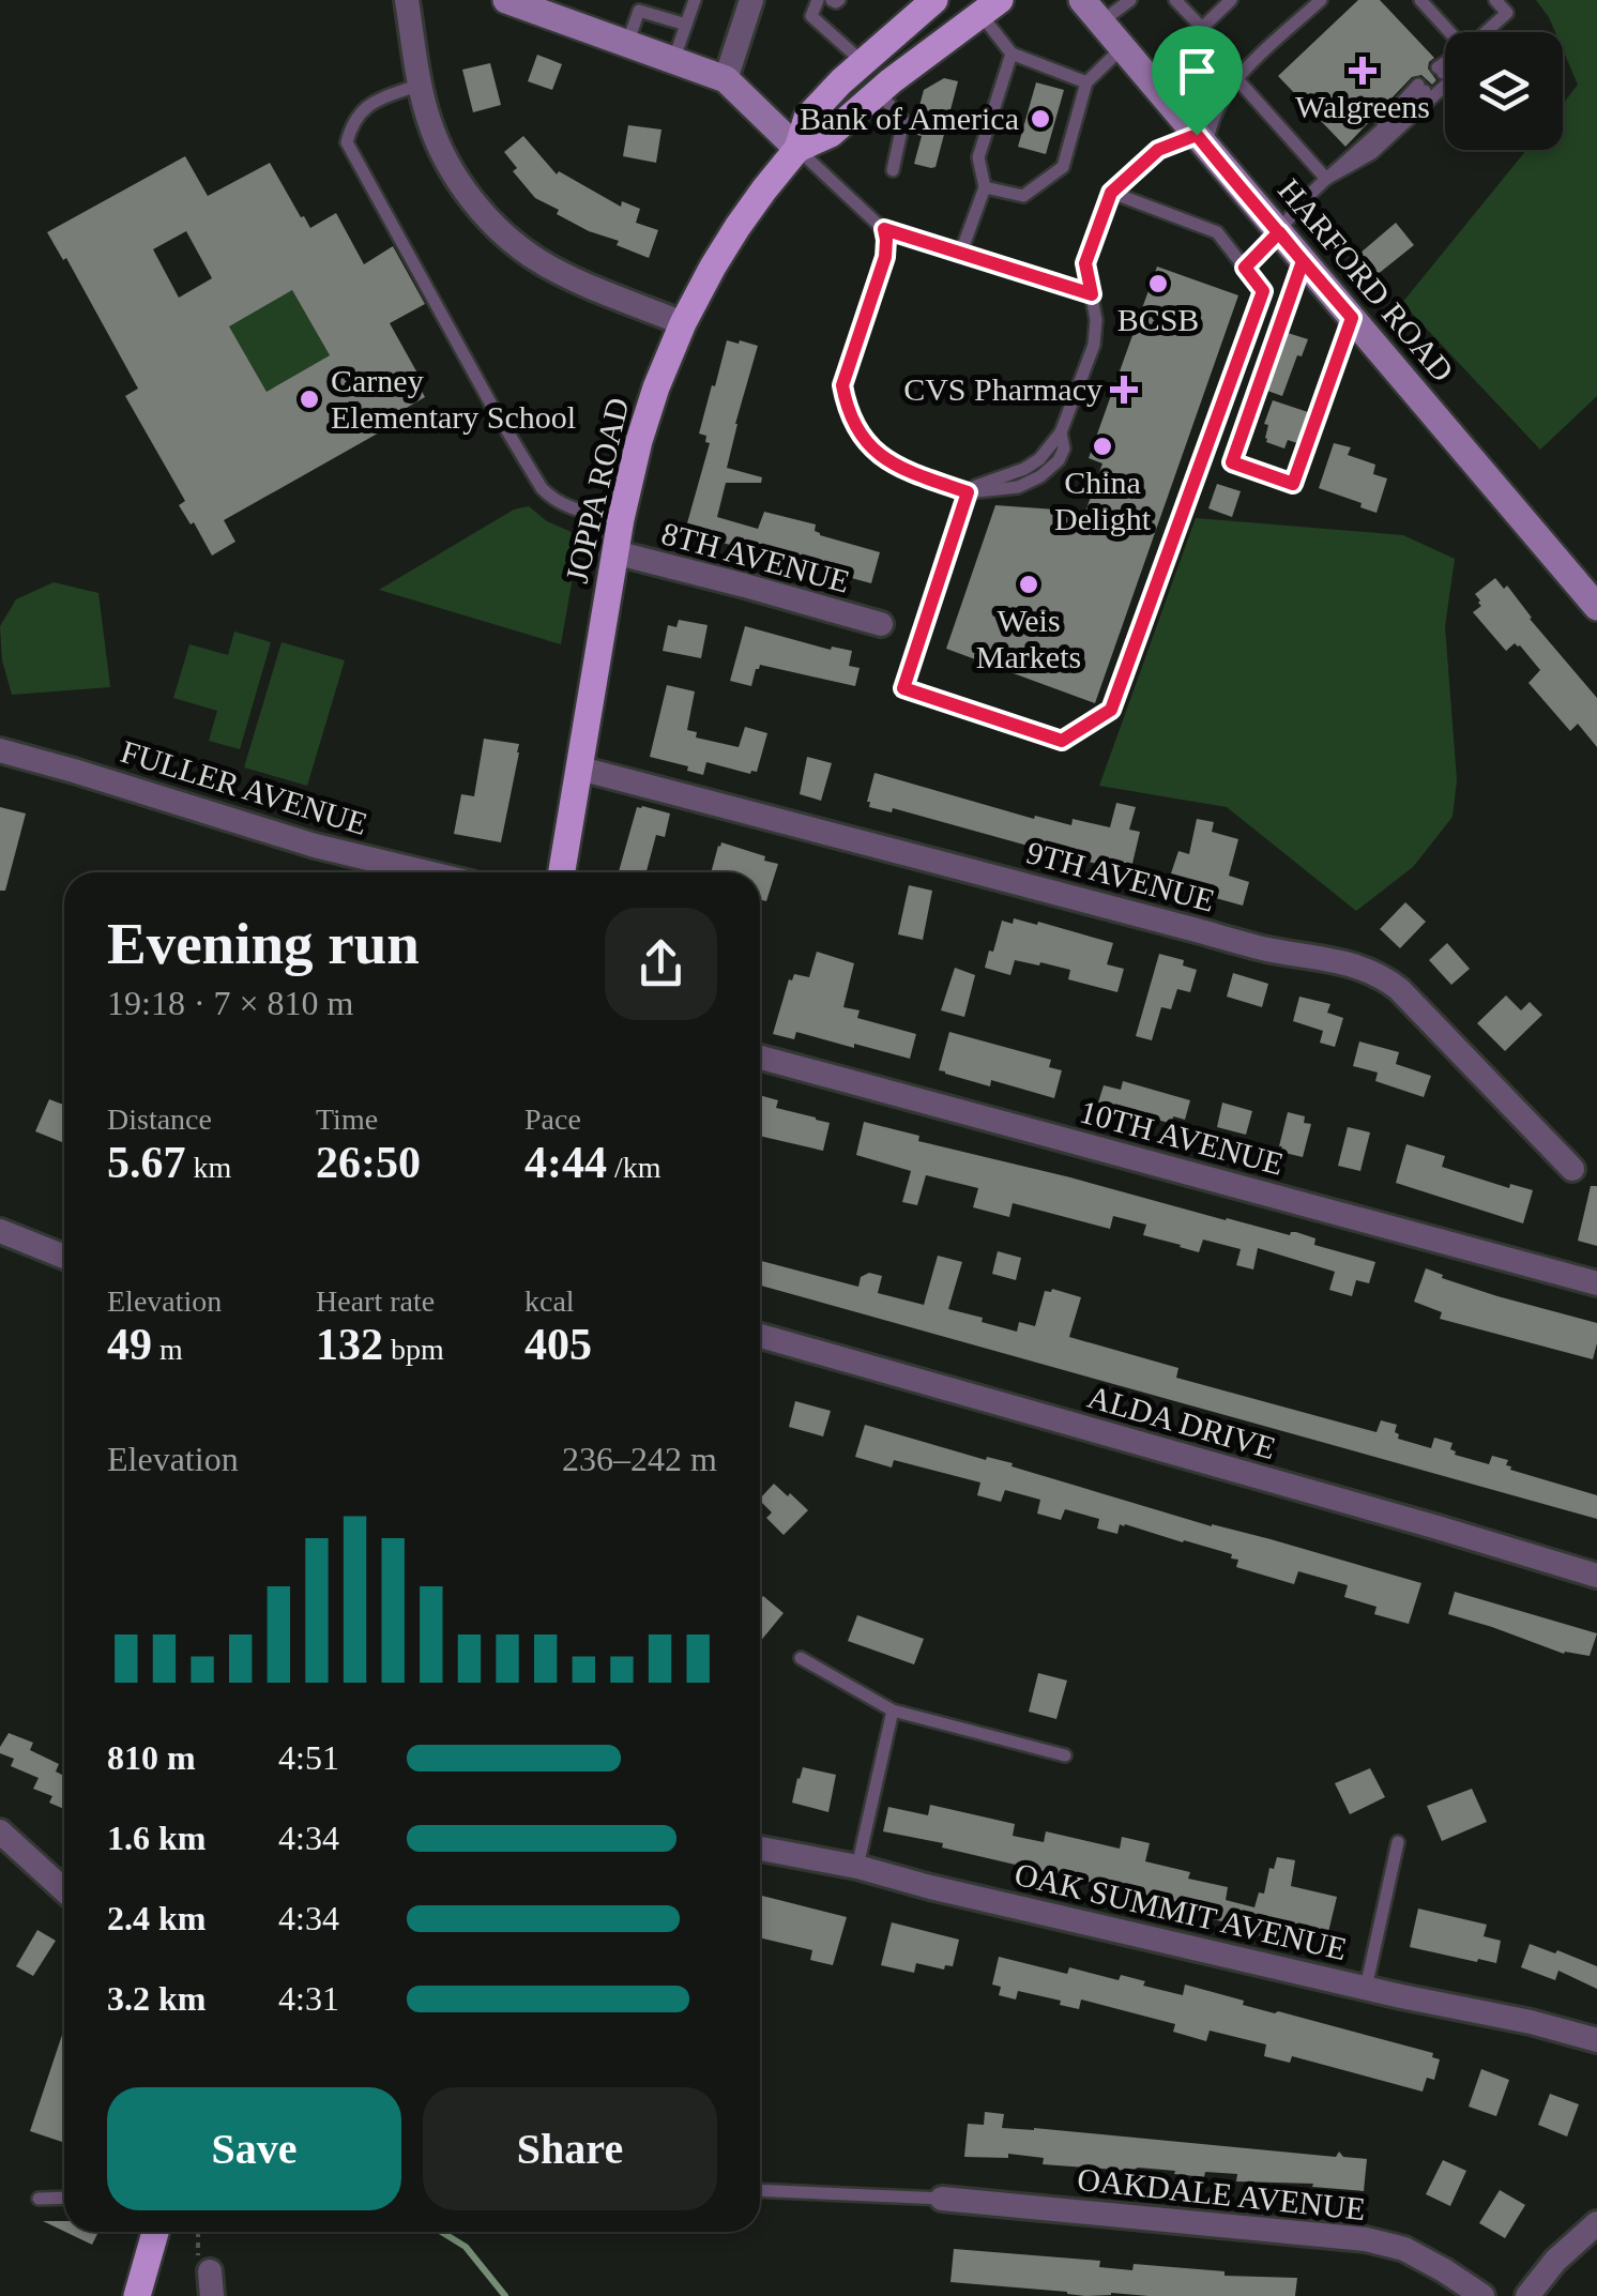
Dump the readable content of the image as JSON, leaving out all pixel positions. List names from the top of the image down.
{
  "streets": {
    "main road": ["HARFORD ROAD", "JOPPA ROAD"],
    "street": [
      "8TH AVENUE",
      "FULLER AVENUE",
      "9TH AVENUE",
      "10TH AVENUE",
      "ALDA DRIVE",
      "OAK SUMMIT AVENUE",
      "OAKDALE AVENUE"
    ]
  },
  "crossings": [
    ["JOPPA ROAD", "8TH AVENUE"],
    ["JOPPA ROAD", "9TH AVENUE"]
  ],
  "places": {
    "health": ["Walgreens", "CVS Pharmacy"],
    "other": [
      "Bank of America",
      "BCSB",
      "Carney Elementary School",
      "China Delight",
      "Weis Markets"
    ]
  },
  "page": {
    "heading": ["Evening run", "19:18 · 7 × 810 m"],
    "stats": [
      ["Distance", "5.67 km"],
      ["Time", "26:50"],
      ["Pace", "4:44 /km"],
      ["Elevation", "49 m"],
      ["Heart rate", "132 bpm"],
      ["kcal", "405"]
    ],
    "chart": ["Elevation", "236–242 m"],
    "list": [
      {
        "name": "810 m",
        "note": "4:51"
      },
      {
        "name": "1.6 km",
        "note": "4:34"
      },
      {
        "name": "2.4 km",
        "note": "4:34"
      },
      {
        "name": "3.2 km",
        "note": "4:31"
      }
    ],
    "buttons": ["Save", "Share"]
  }
}
